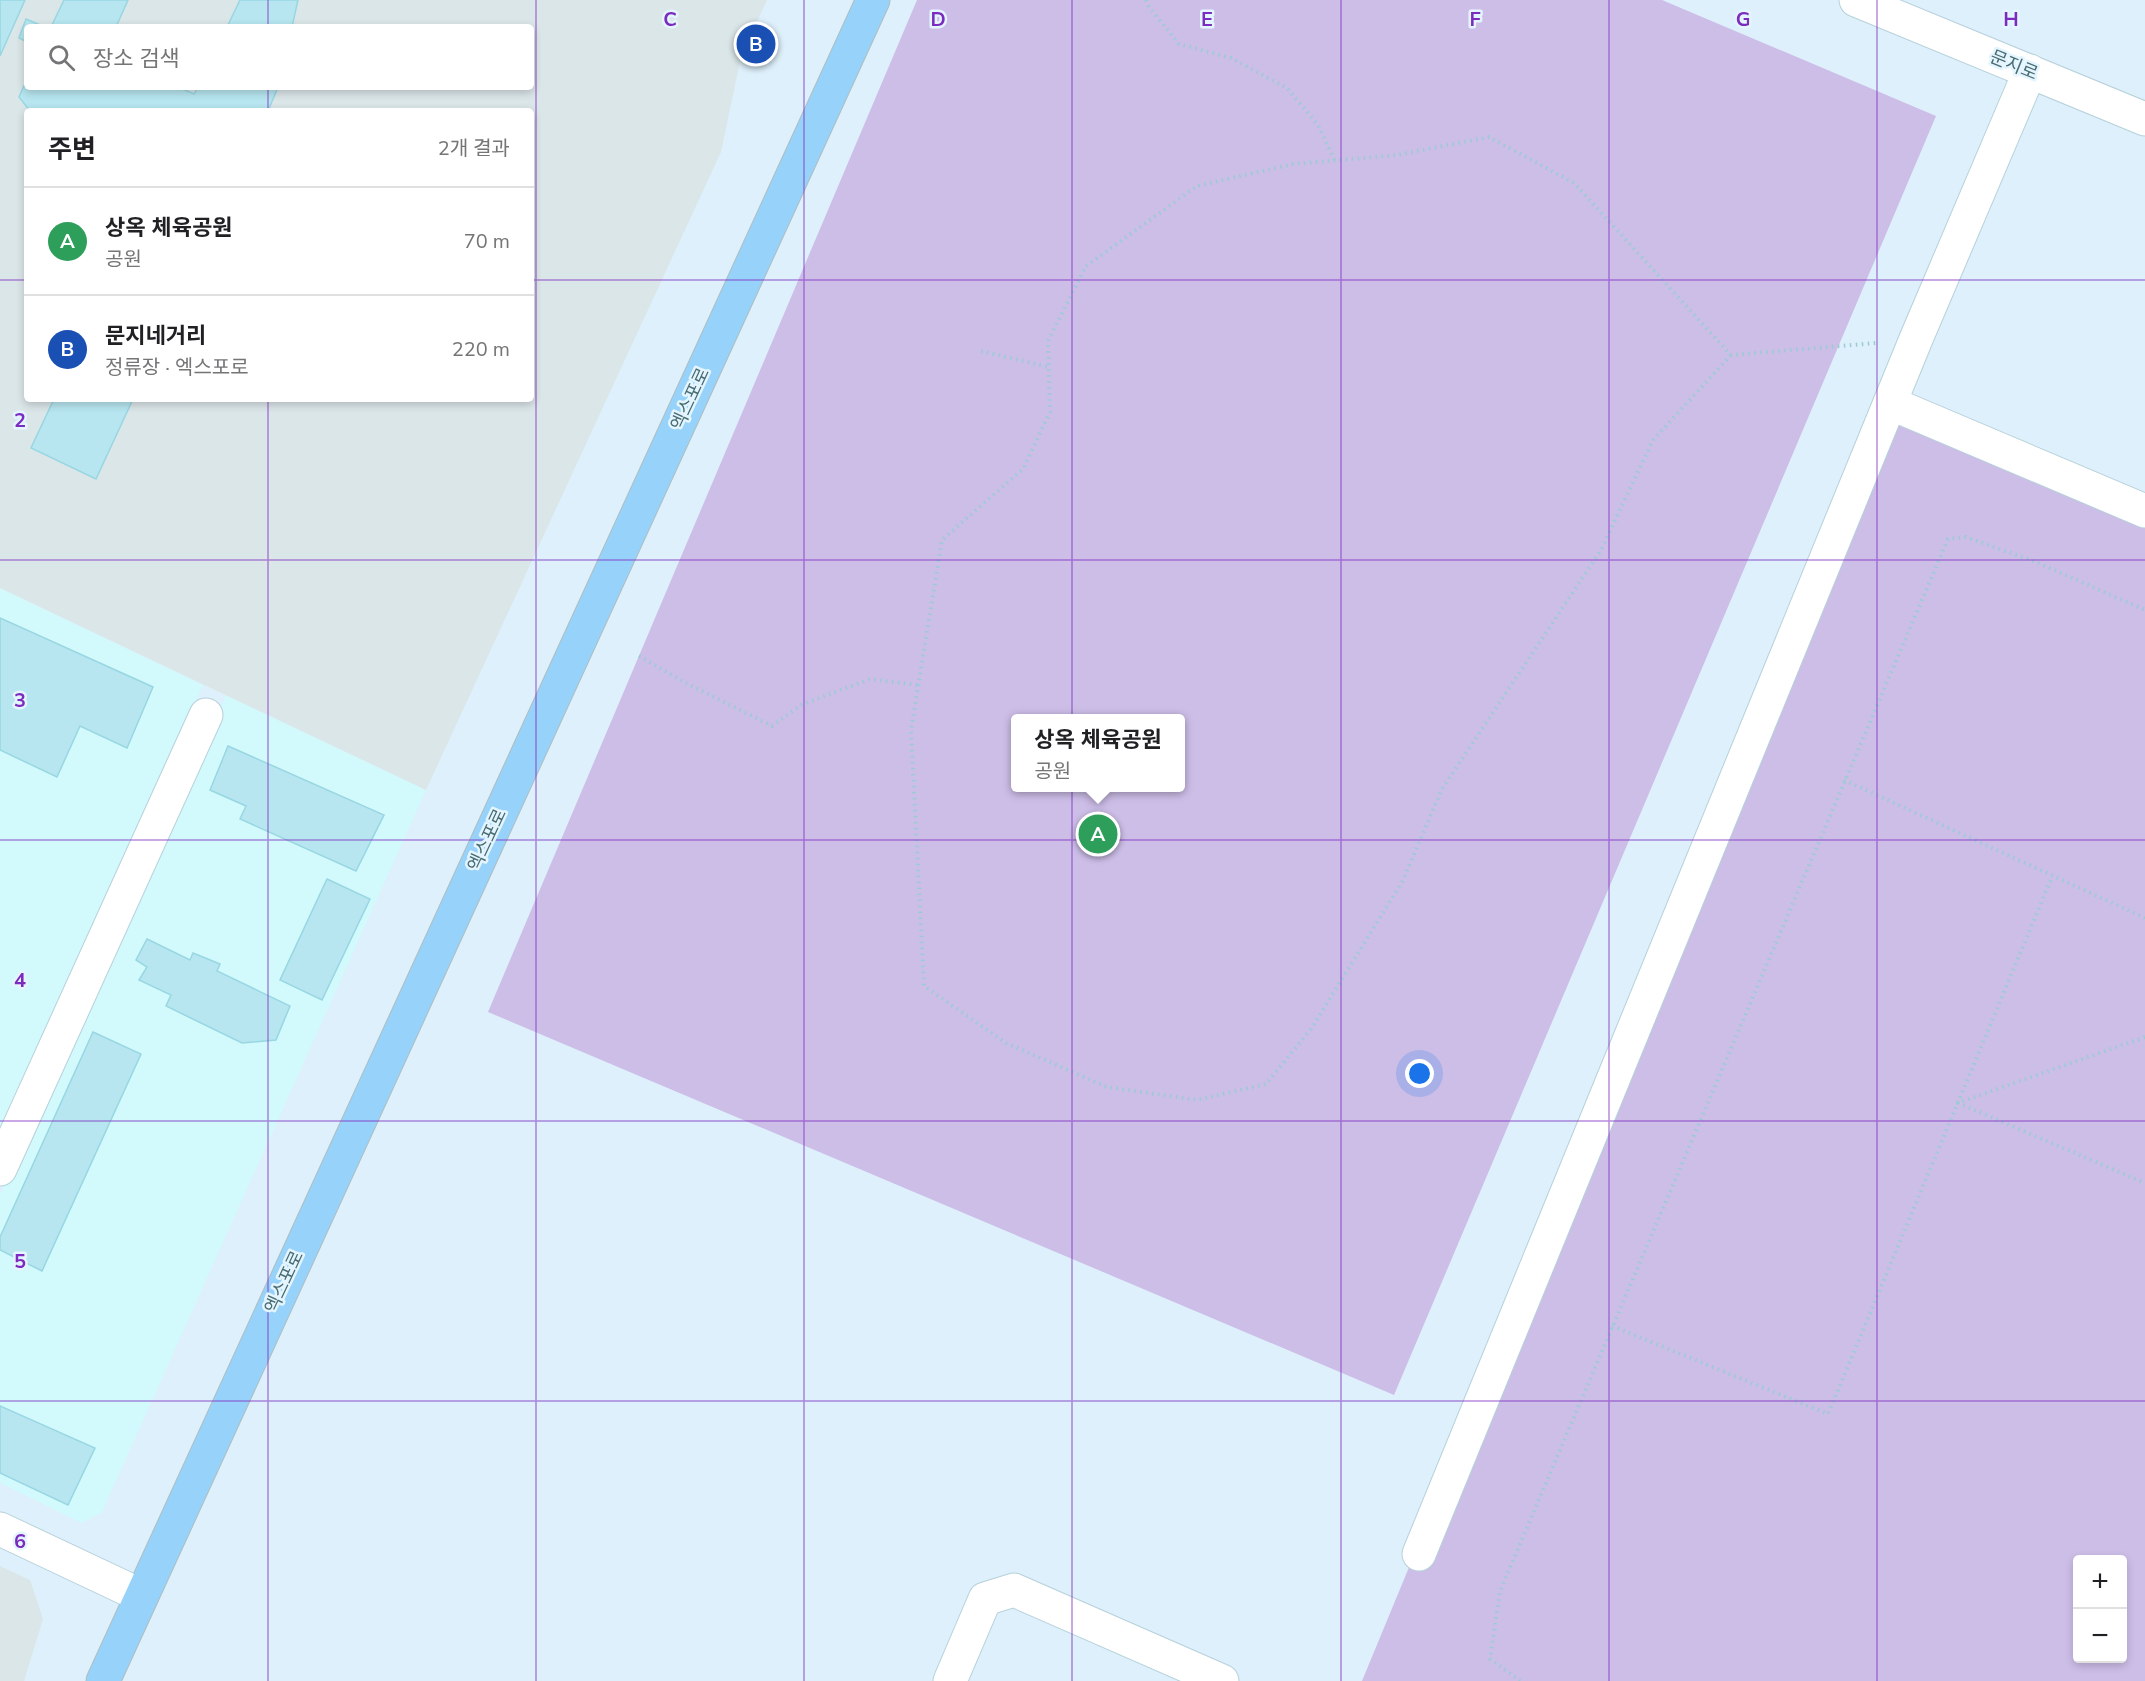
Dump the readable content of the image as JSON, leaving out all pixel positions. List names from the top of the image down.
{
  "streets": {
    "main road": ["엑스포로"],
    "street": ["문지로"]
  },
  "page": {
    "pins": ["B", "A"],
    "search": "장소 검색",
    "heading": ["주변", "2개 결과"],
    "list": [
      {
        "mark": "A",
        "name": "상옥 체육공원",
        "note": "공원",
        "value": "70 m"
      },
      {
        "mark": "B",
        "name": "문지네거리",
        "note": "정류장 · 엑스포로",
        "value": "220 m"
      }
    ],
    "popup": ["상옥 체육공원", "공원"],
    "map_buttons": ["+", "−"]
  },
  "grid": {
    "columns": [
      "C",
      "D",
      "E",
      "F",
      "G",
      "H"
    ],
    "rows": [
      "2",
      "3",
      "4",
      "5",
      "6"
    ]
  }
}
